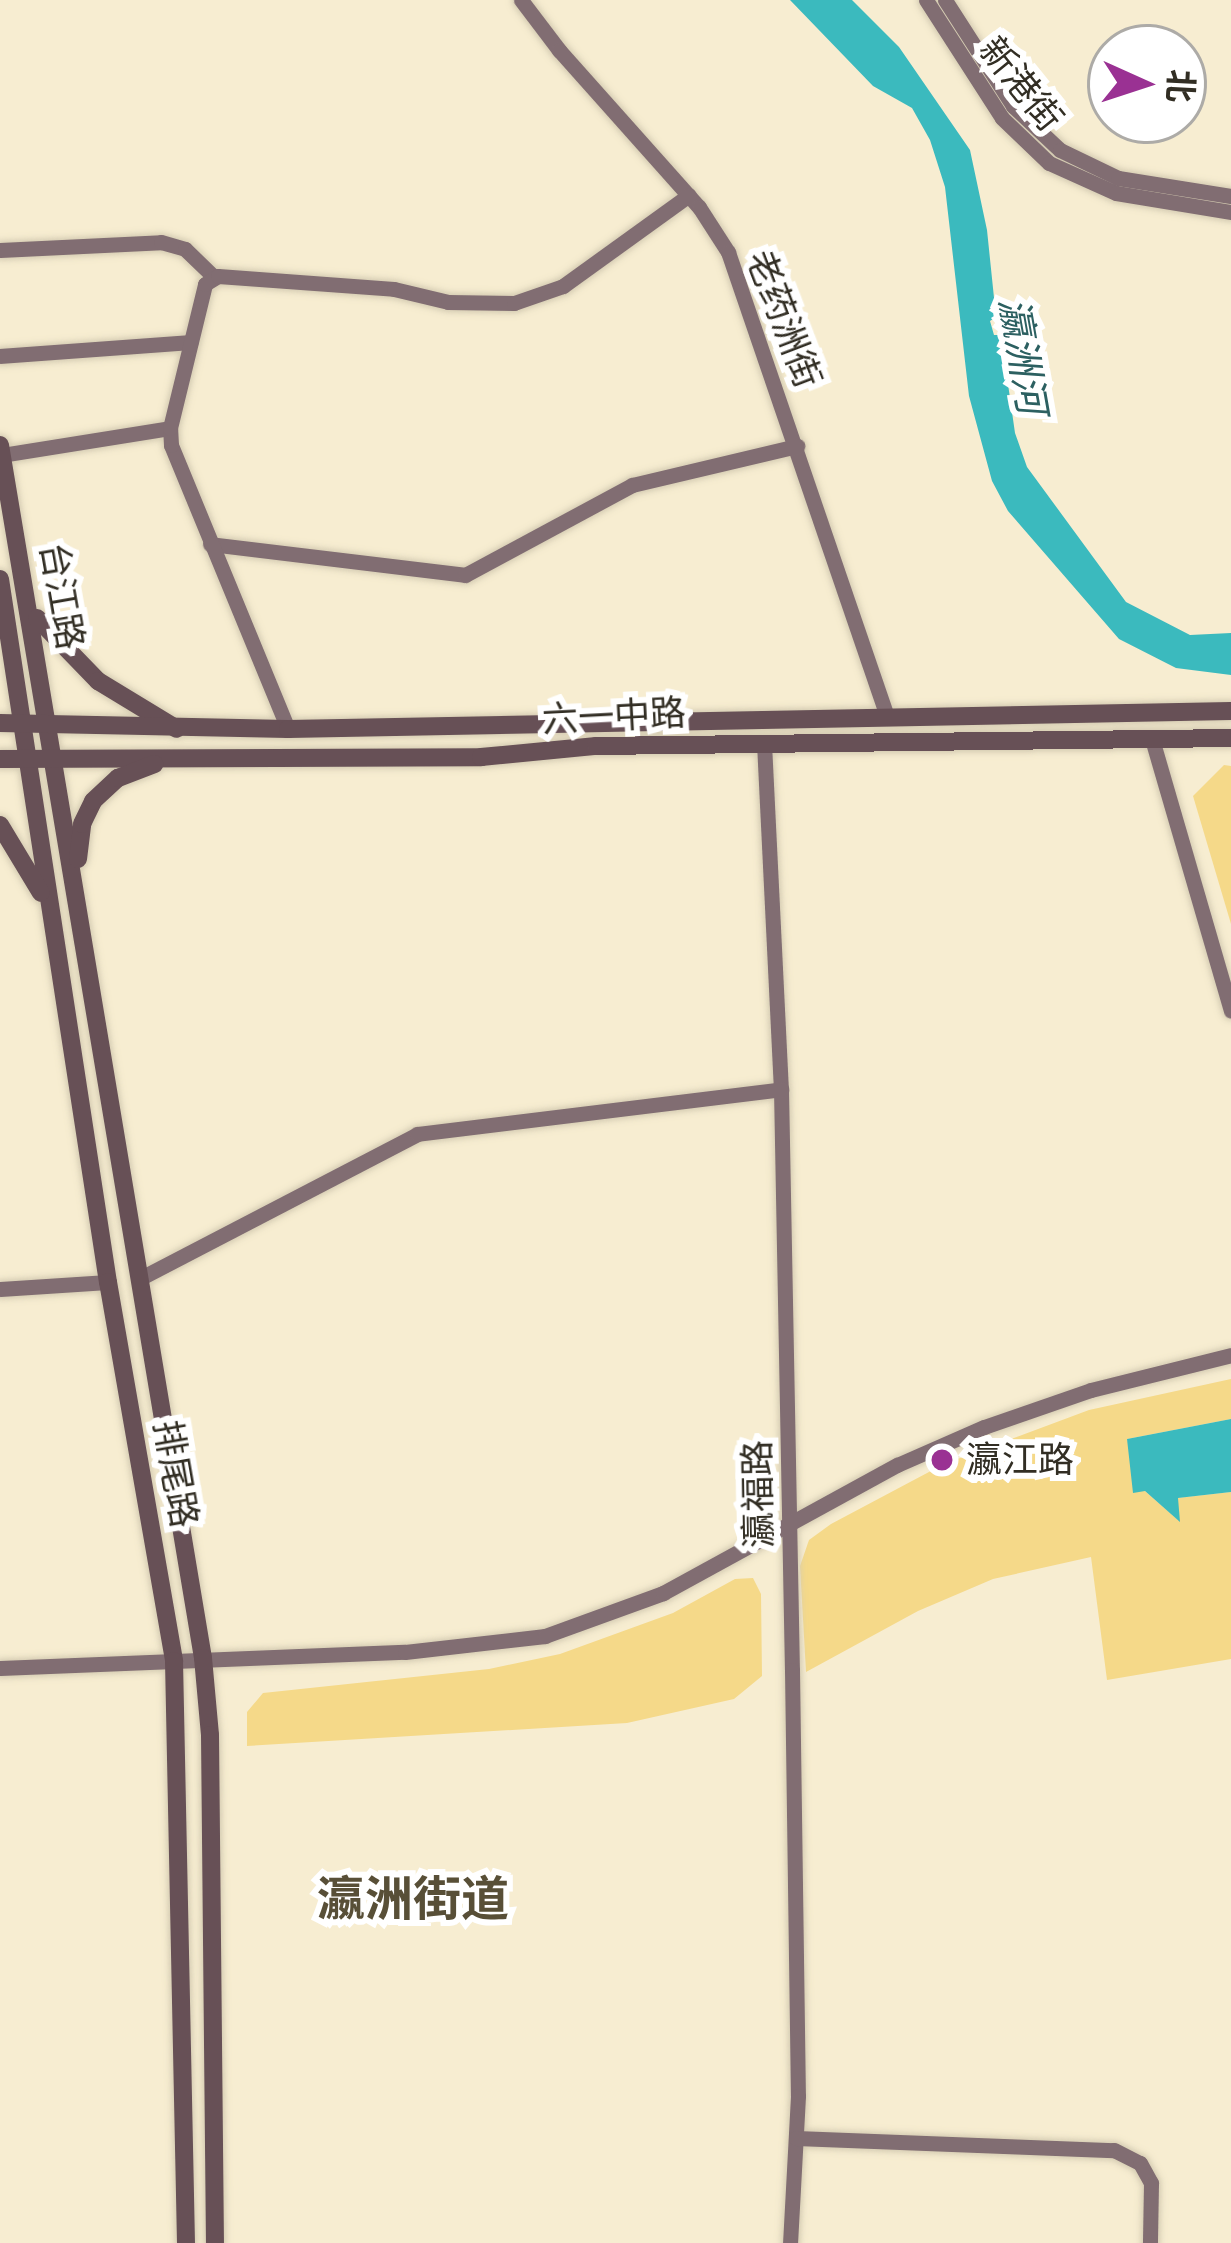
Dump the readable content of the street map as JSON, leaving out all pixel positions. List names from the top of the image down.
{
  "streets": {
    "main road": ["台江路", "六一中路", "排尾路"],
    "street": ["新港街", "老药洲街", "瀛福路"]
  },
  "crossings": [
    ["老药洲街", "六一中路"],
    ["台江路", "六一中路"],
    ["台江路", "排尾路"],
    ["六一中路", "排尾路"],
    ["六一中路", "瀛福路"]
  ],
  "districts": ["瀛洲街道"],
  "water": ["瀛洲河"],
  "places": ["瀛江路"],
  "north": "right"
}
